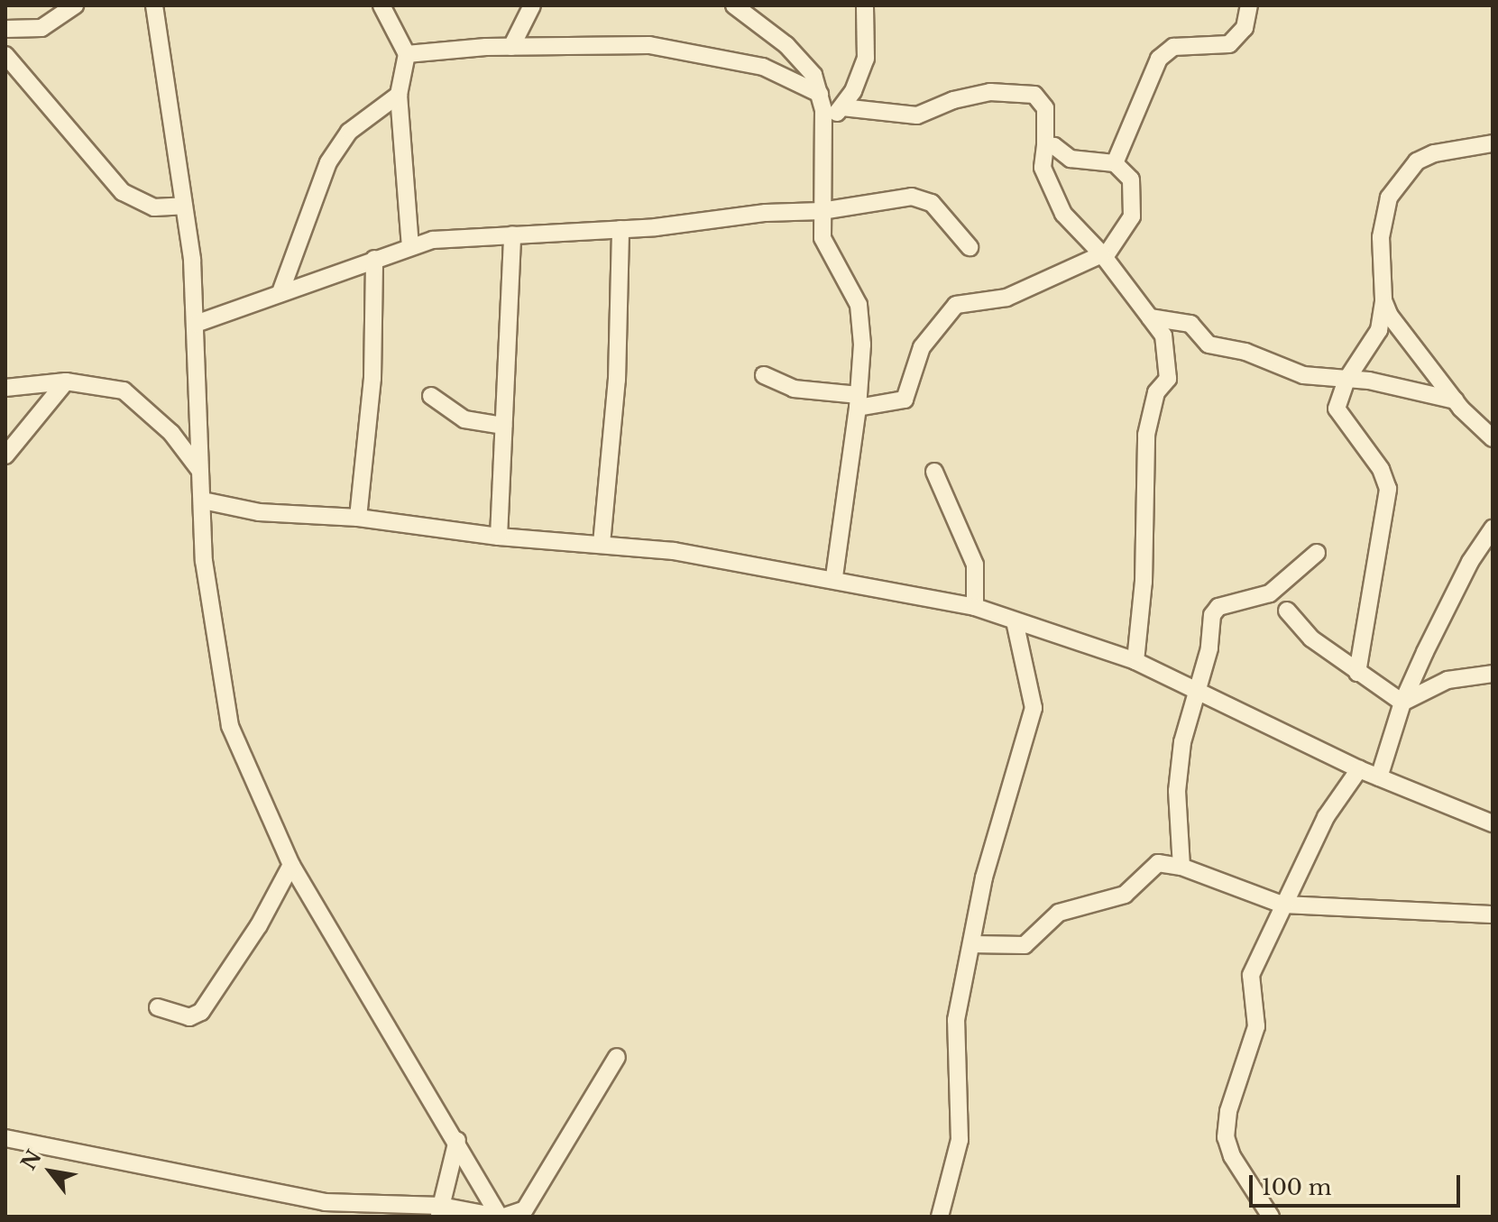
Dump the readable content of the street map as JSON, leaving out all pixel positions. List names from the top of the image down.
{
  "scale_bar": "100 m",
  "north": "top left"
}
